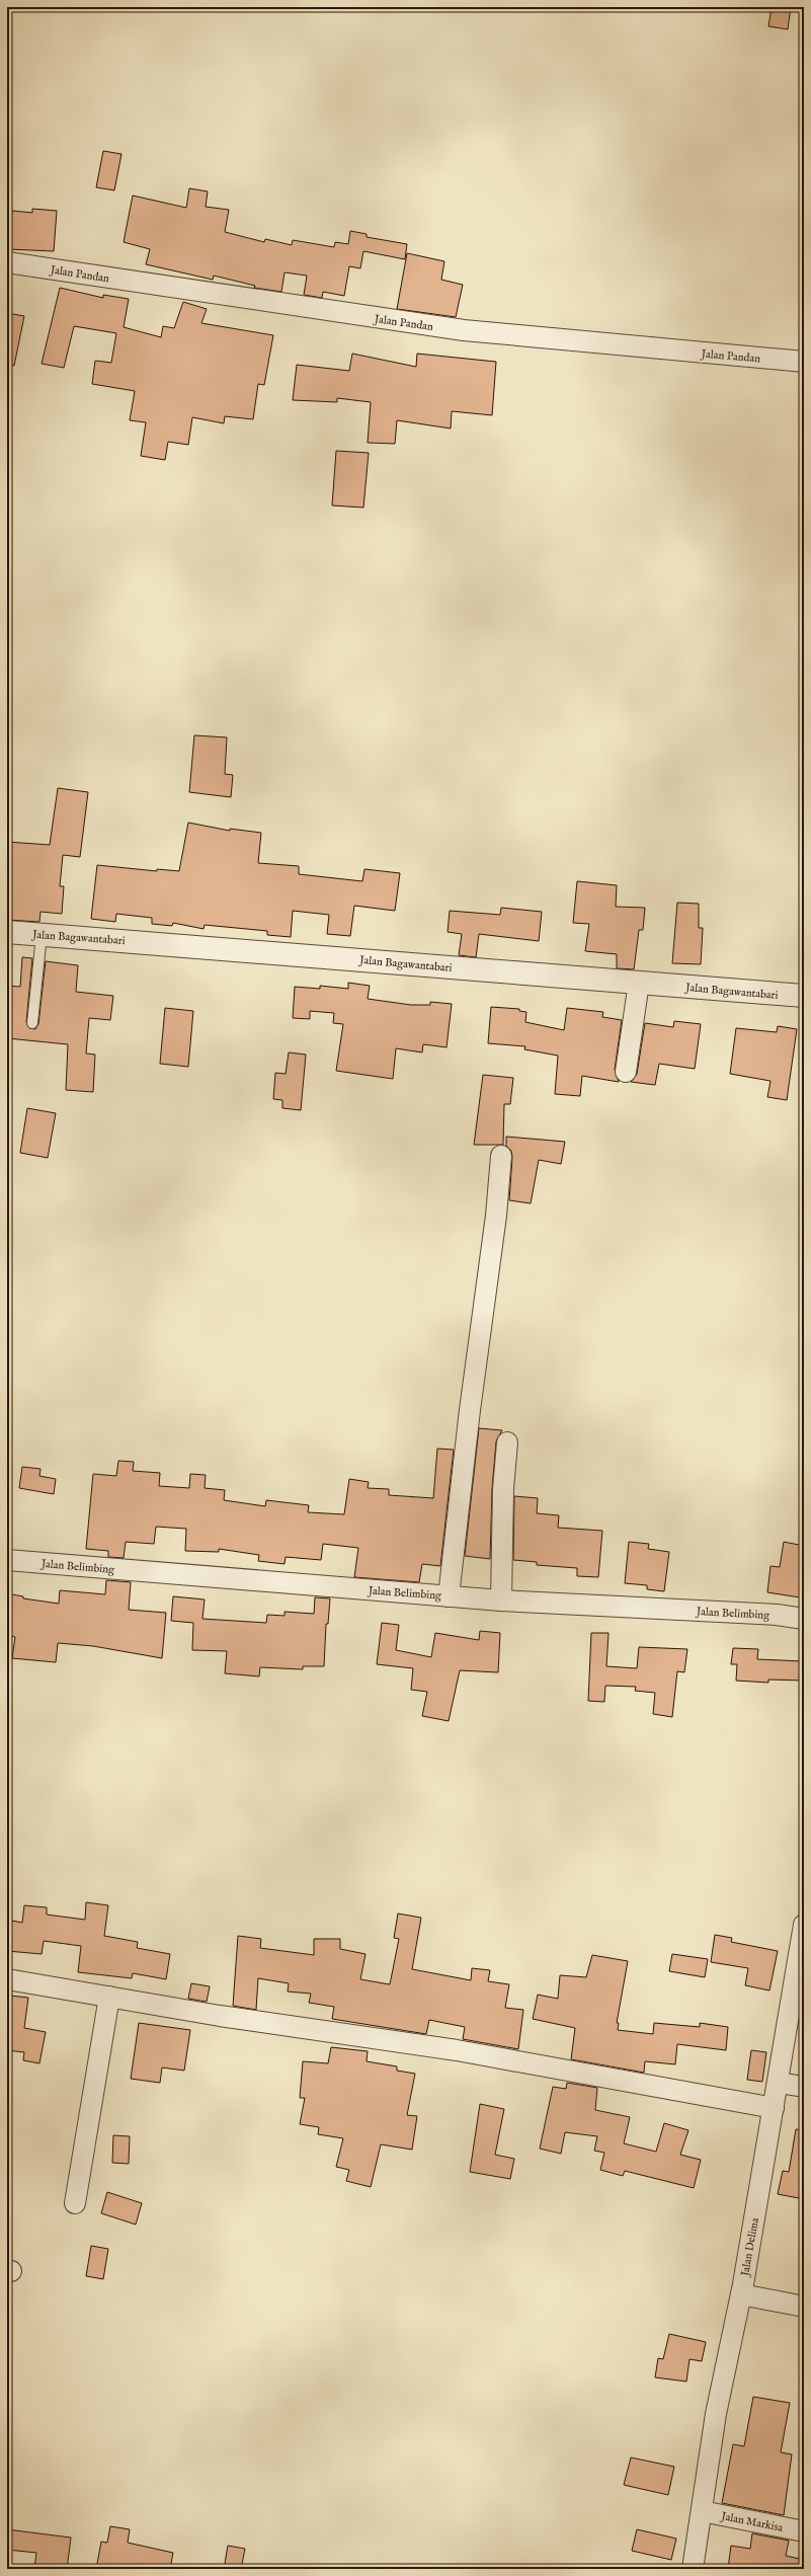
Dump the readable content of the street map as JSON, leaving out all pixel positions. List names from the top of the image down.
{
  "streets": {
    "street": [
      "Jalan Pandan",
      "Jalan Bagawantabari",
      "Jalan Belimbing",
      "Jalan Delima",
      "Jalan Markisa"
    ]
  },
  "crossings": [
    ["Jalan Delima", "Jalan Markisa"]
  ]
}
